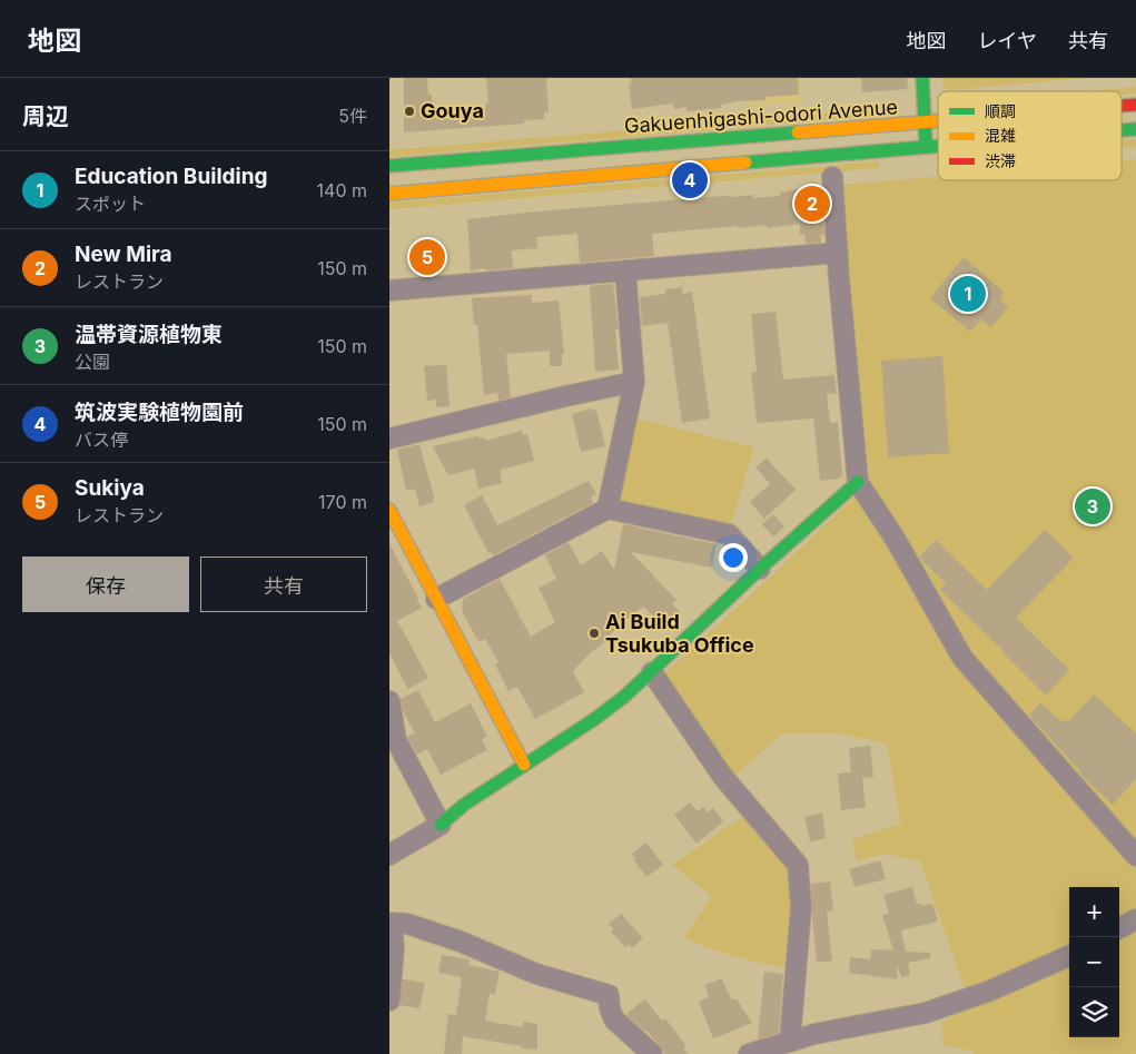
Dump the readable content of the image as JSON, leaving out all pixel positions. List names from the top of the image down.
{
  "streets": {
    "main road": ["Gakuenhigashi-odori Avenue"]
  },
  "places": ["Gouya", "Ai Build Tsukuba Office"],
  "legend": ["順調", "混雑", "渋滞"],
  "page": {
    "header": "地図",
    "nav": ["地図", "レイヤ", "共有"],
    "heading": ["周辺", "5件"],
    "list": [
      {
        "mark": "1",
        "name": "Education Building",
        "note": "スポット",
        "value": "140 m"
      },
      {
        "mark": "2",
        "name": "New Mira",
        "note": "レストラン",
        "value": "150 m"
      },
      {
        "mark": "3",
        "name": "温帯資源植物東",
        "note": "公園",
        "value": "150 m"
      },
      {
        "mark": "4",
        "name": "筑波実験植物園前",
        "note": "バス停",
        "value": "150 m"
      },
      {
        "mark": "5",
        "name": "Sukiya",
        "note": "レストラン",
        "value": "170 m"
      }
    ],
    "pins": [
      "4",
      "2",
      "5",
      "1",
      "3"
    ],
    "buttons": ["保存", "共有"],
    "map_buttons": ["+", "−"]
  }
}
